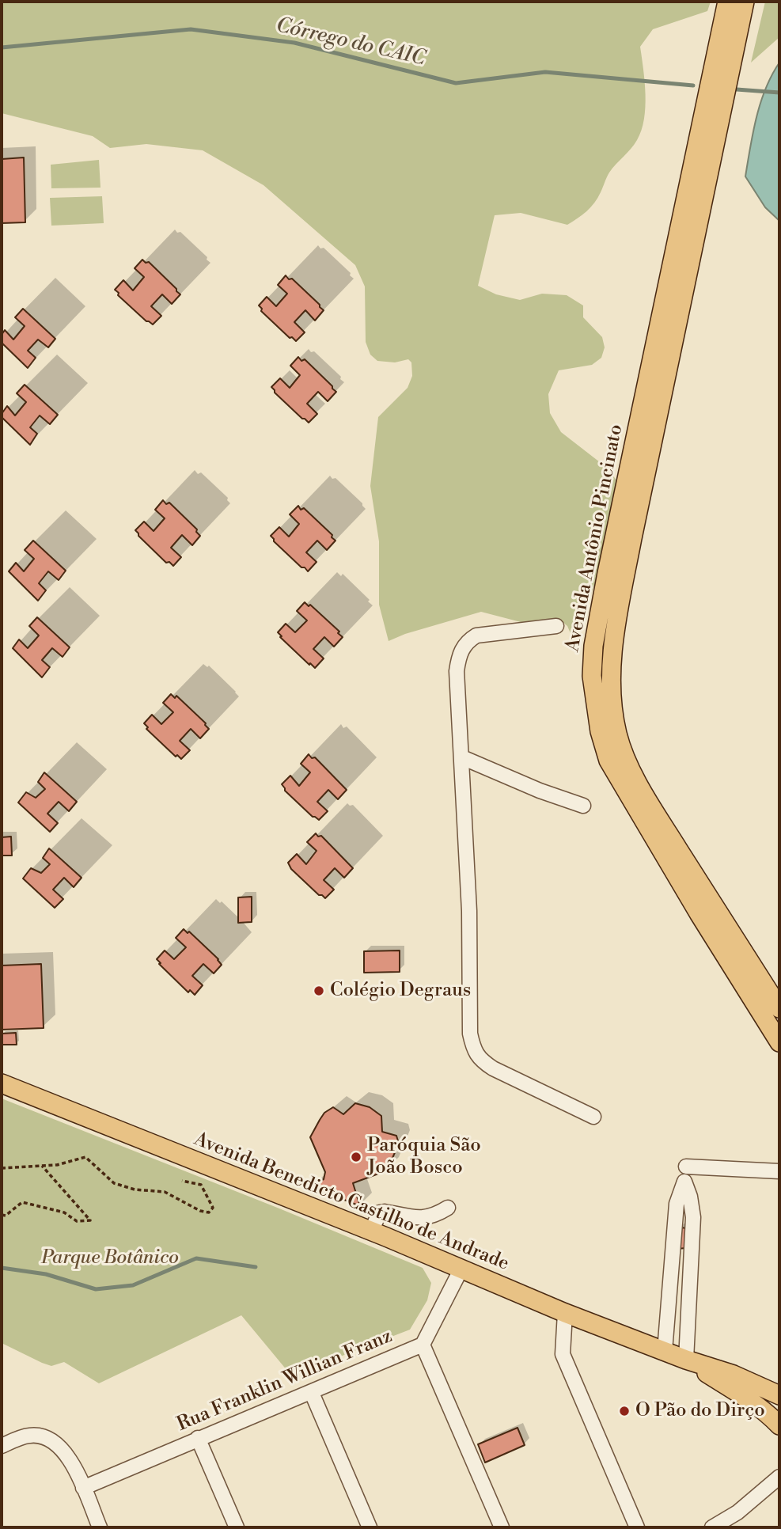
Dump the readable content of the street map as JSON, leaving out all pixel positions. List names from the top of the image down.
{
  "streets": {
    "main road": ["Avenida Antônio Pincinato", "Avenida Benedicto Castilho de Andrade"],
    "street": ["Rua Franklin Willian Franz"]
  },
  "crossings": [
    ["Avenida Benedicto Castilho de Andrade", "Rua Franklin Willian Franz"]
  ],
  "water": ["Córrego do CAIC"],
  "parks": ["Parque Botânico"],
  "places": ["Colégio Degraus", "Paróquia São João Bosco", "O Pão do Dirço"]
}
